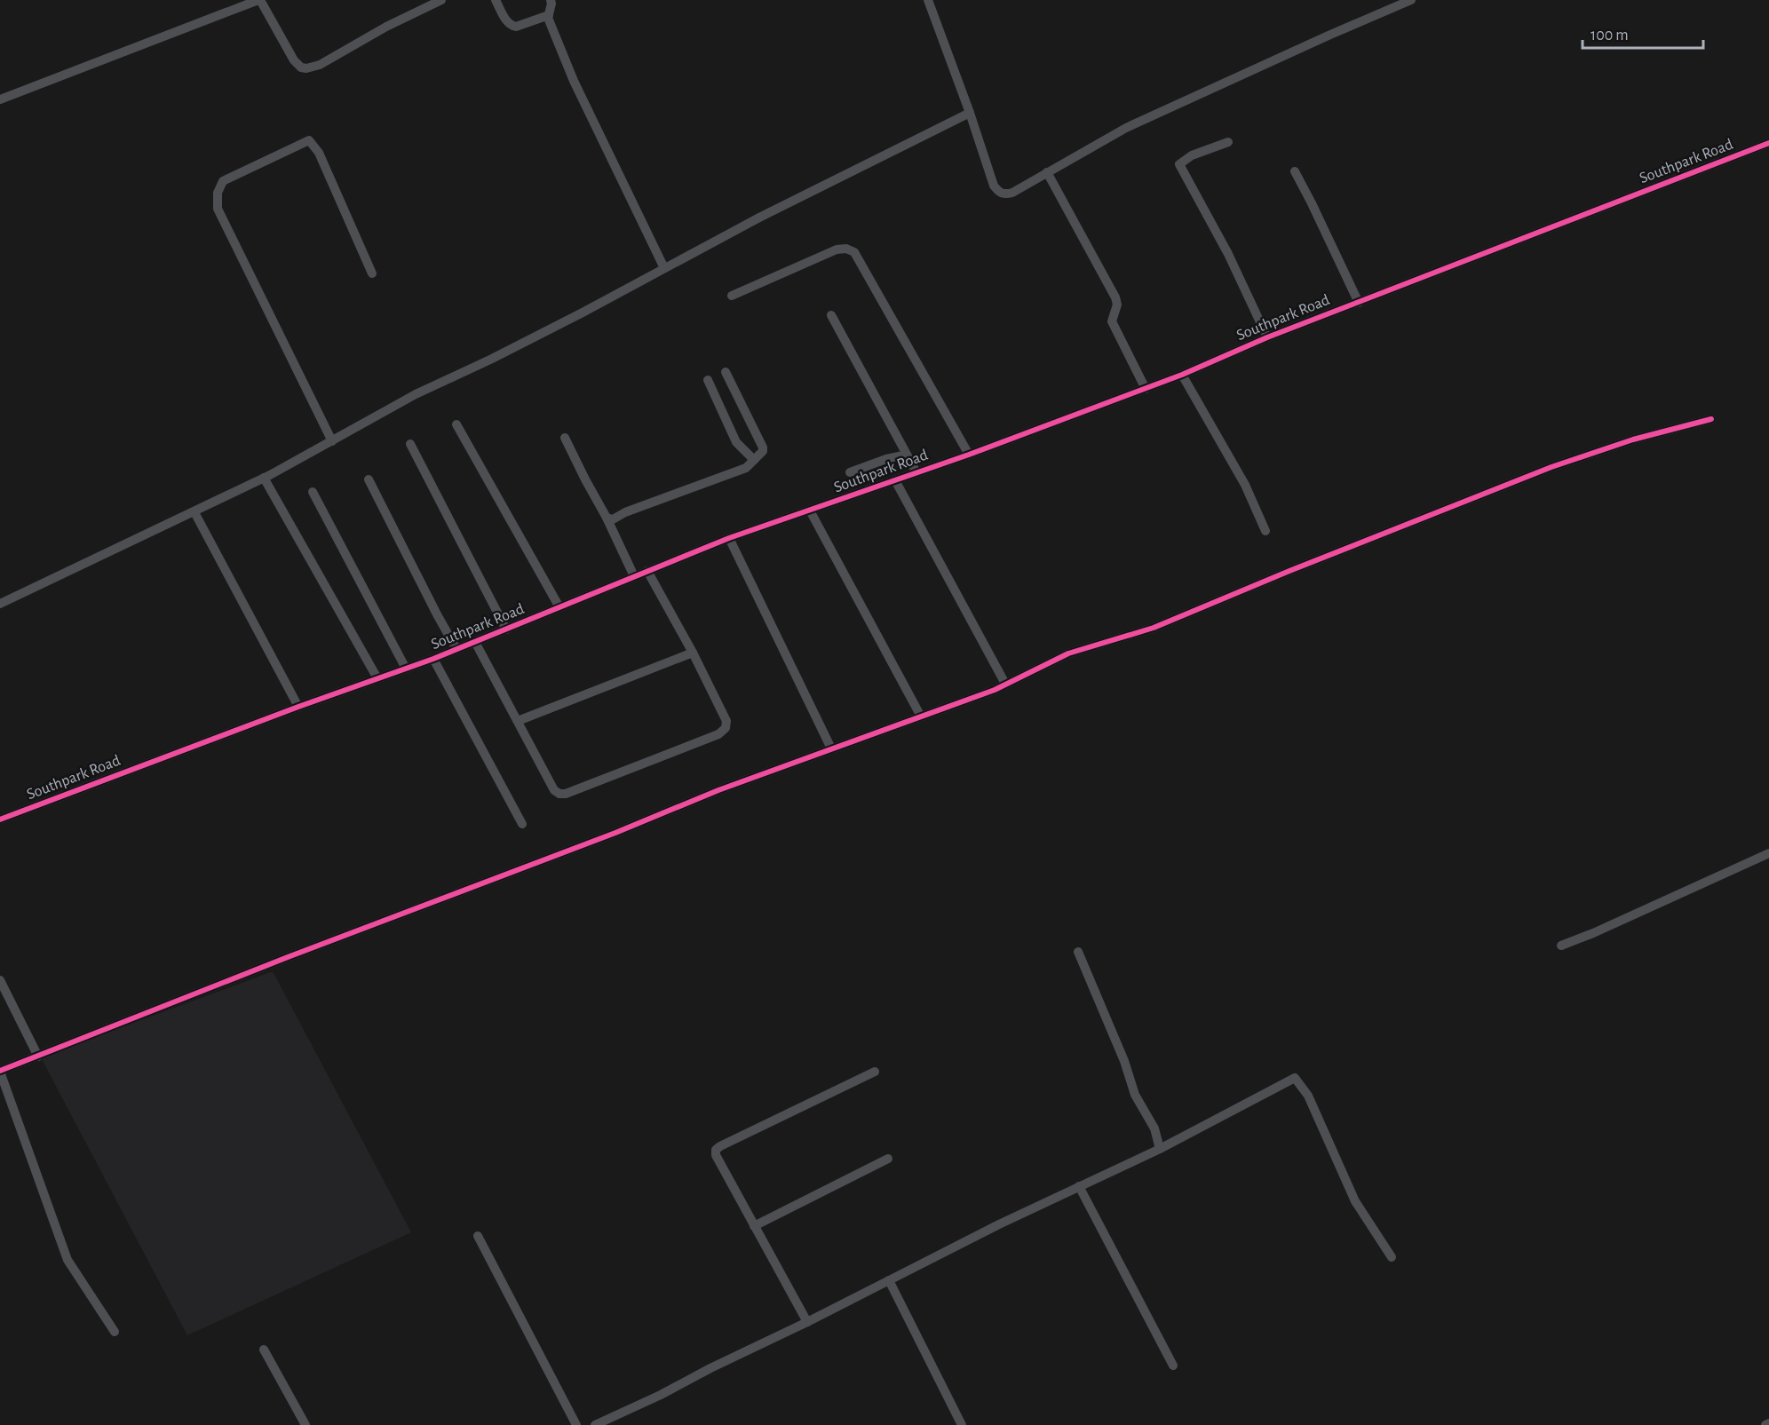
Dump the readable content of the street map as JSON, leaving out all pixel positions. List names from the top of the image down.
{
  "streets": {
    "street": ["Southpark Road"]
  },
  "scale_bar": "100 m"
}
